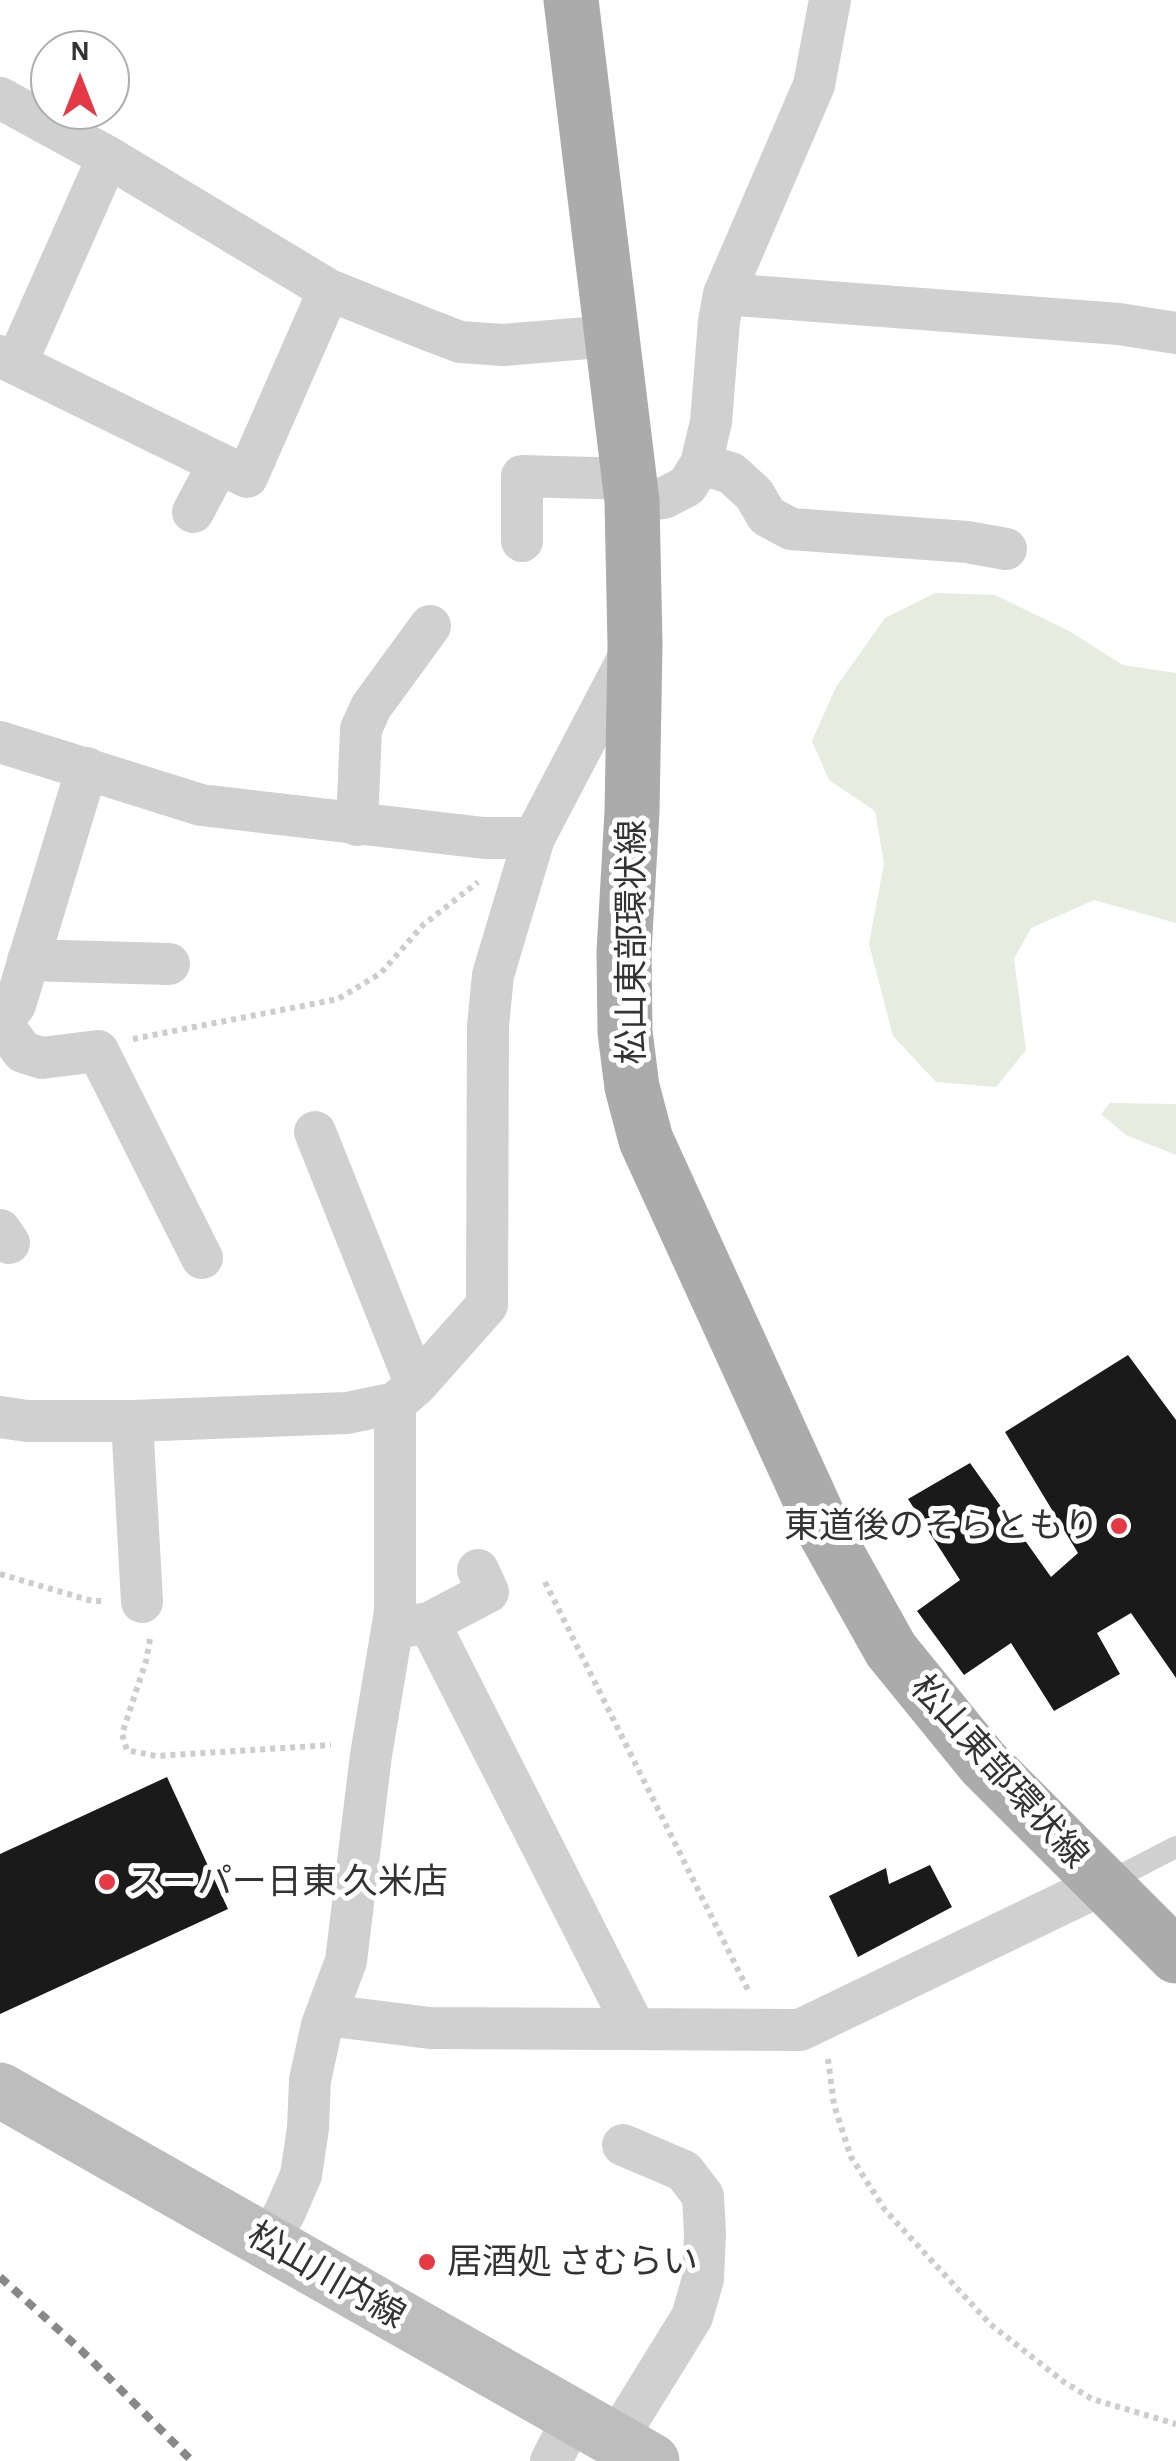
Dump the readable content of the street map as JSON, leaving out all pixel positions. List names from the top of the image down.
{
  "streets": {
    "main road": ["松山東部環状線", "松山川内線"]
  },
  "places": ["東道後のそらともり", "スーパー日東 久米店", "居酒処 さむらい"],
  "north": "top"
}
